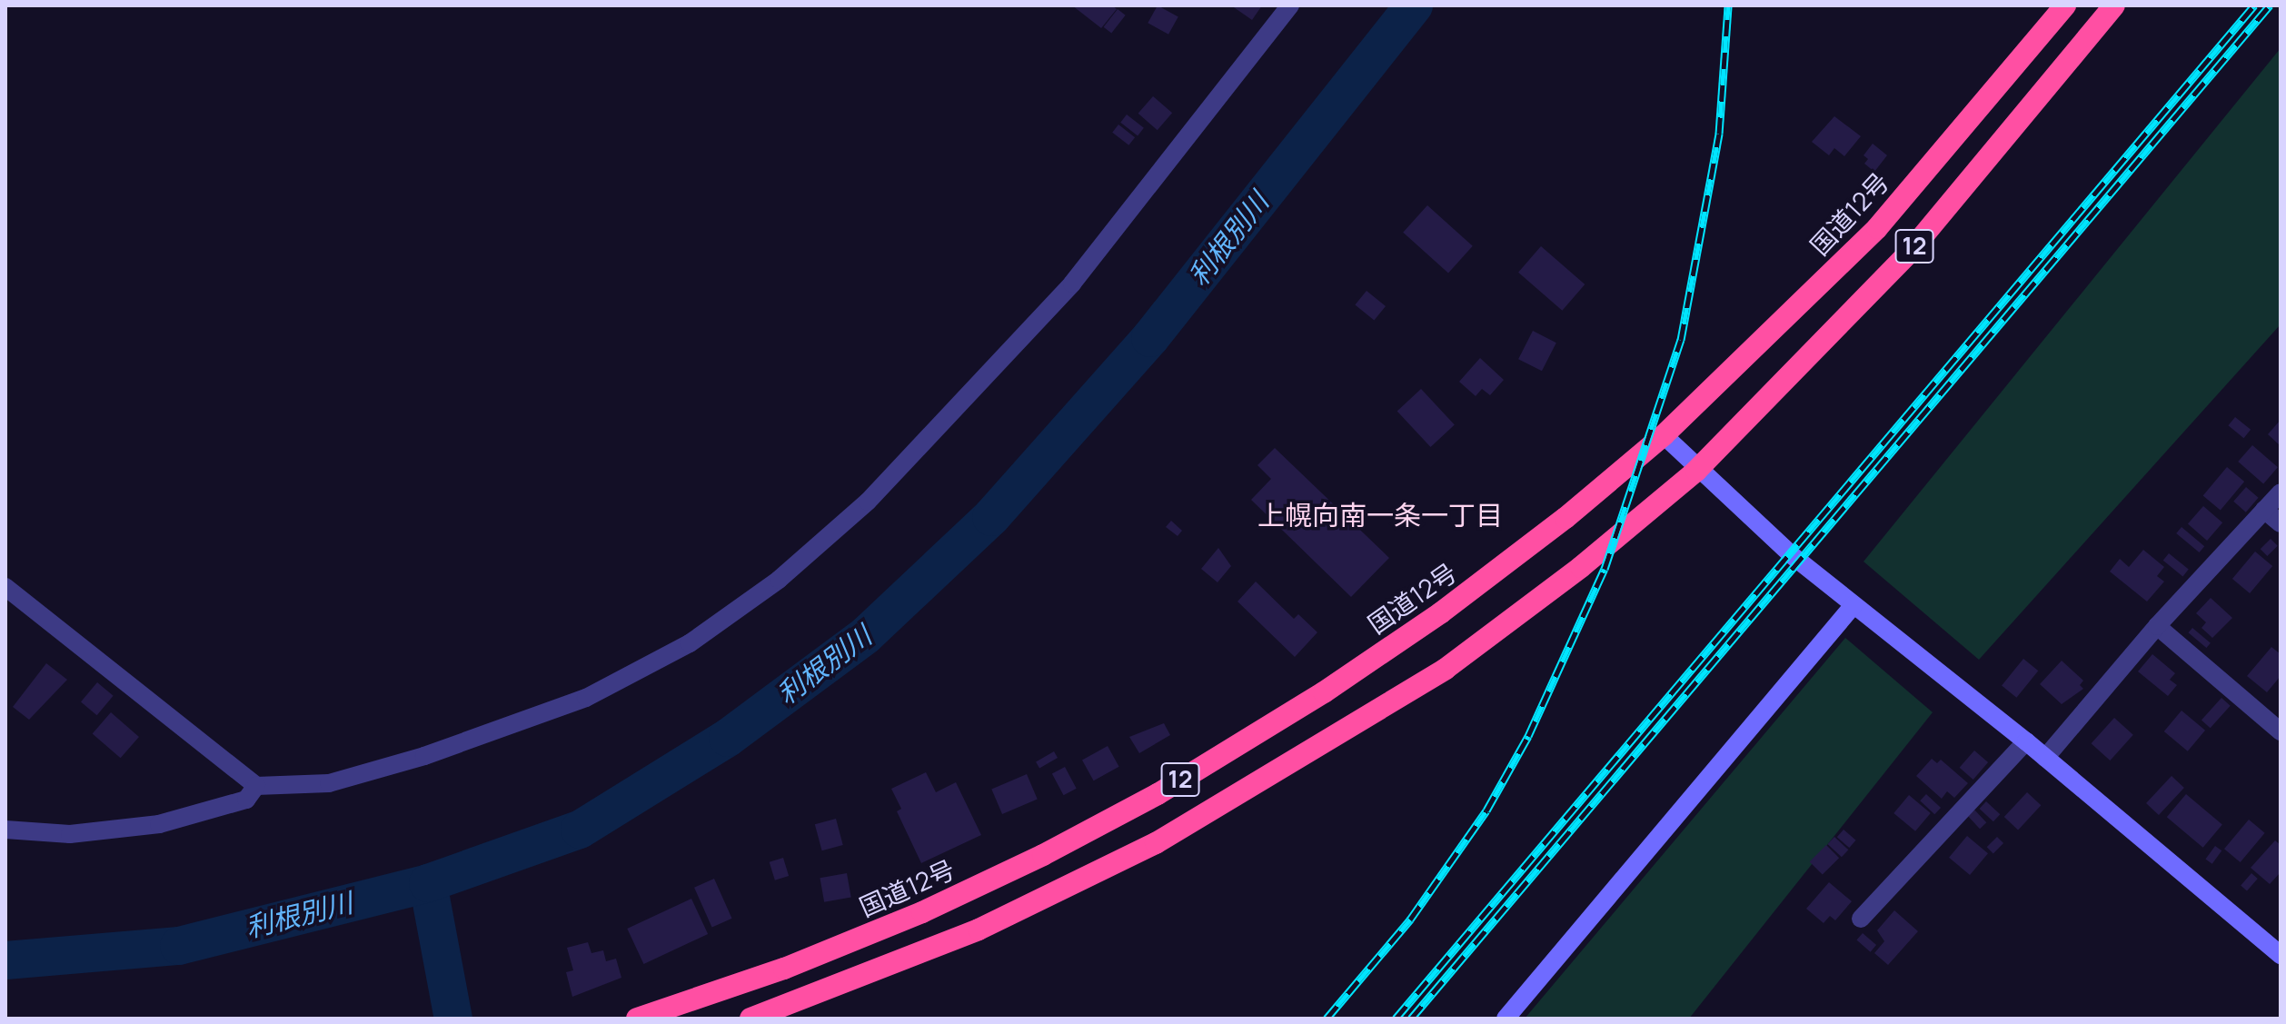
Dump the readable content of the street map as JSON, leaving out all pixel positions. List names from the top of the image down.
{
  "streets": {
    "highway": ["国道12号", "12"]
  },
  "districts": ["上幌向南一条一丁目"],
  "water": ["利根別川"]
}
